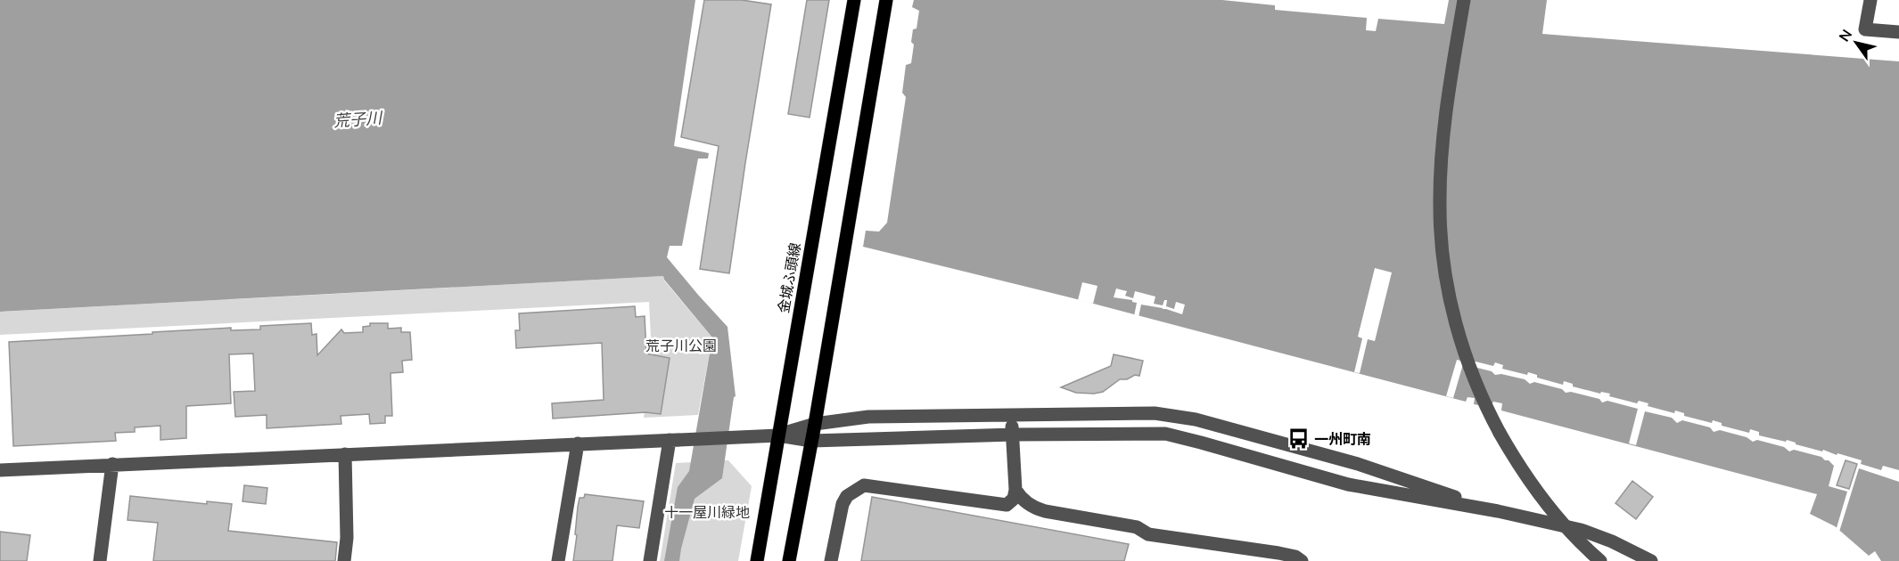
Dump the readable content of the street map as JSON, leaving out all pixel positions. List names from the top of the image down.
{
  "streets": {
    "main road": ["金城ふ頭線"]
  },
  "water": ["荒子川"],
  "parks": ["荒子川公園", "十一屋川緑地"],
  "places": {
    "bus stop": ["一州町南"]
  },
  "north": "top left"
}
